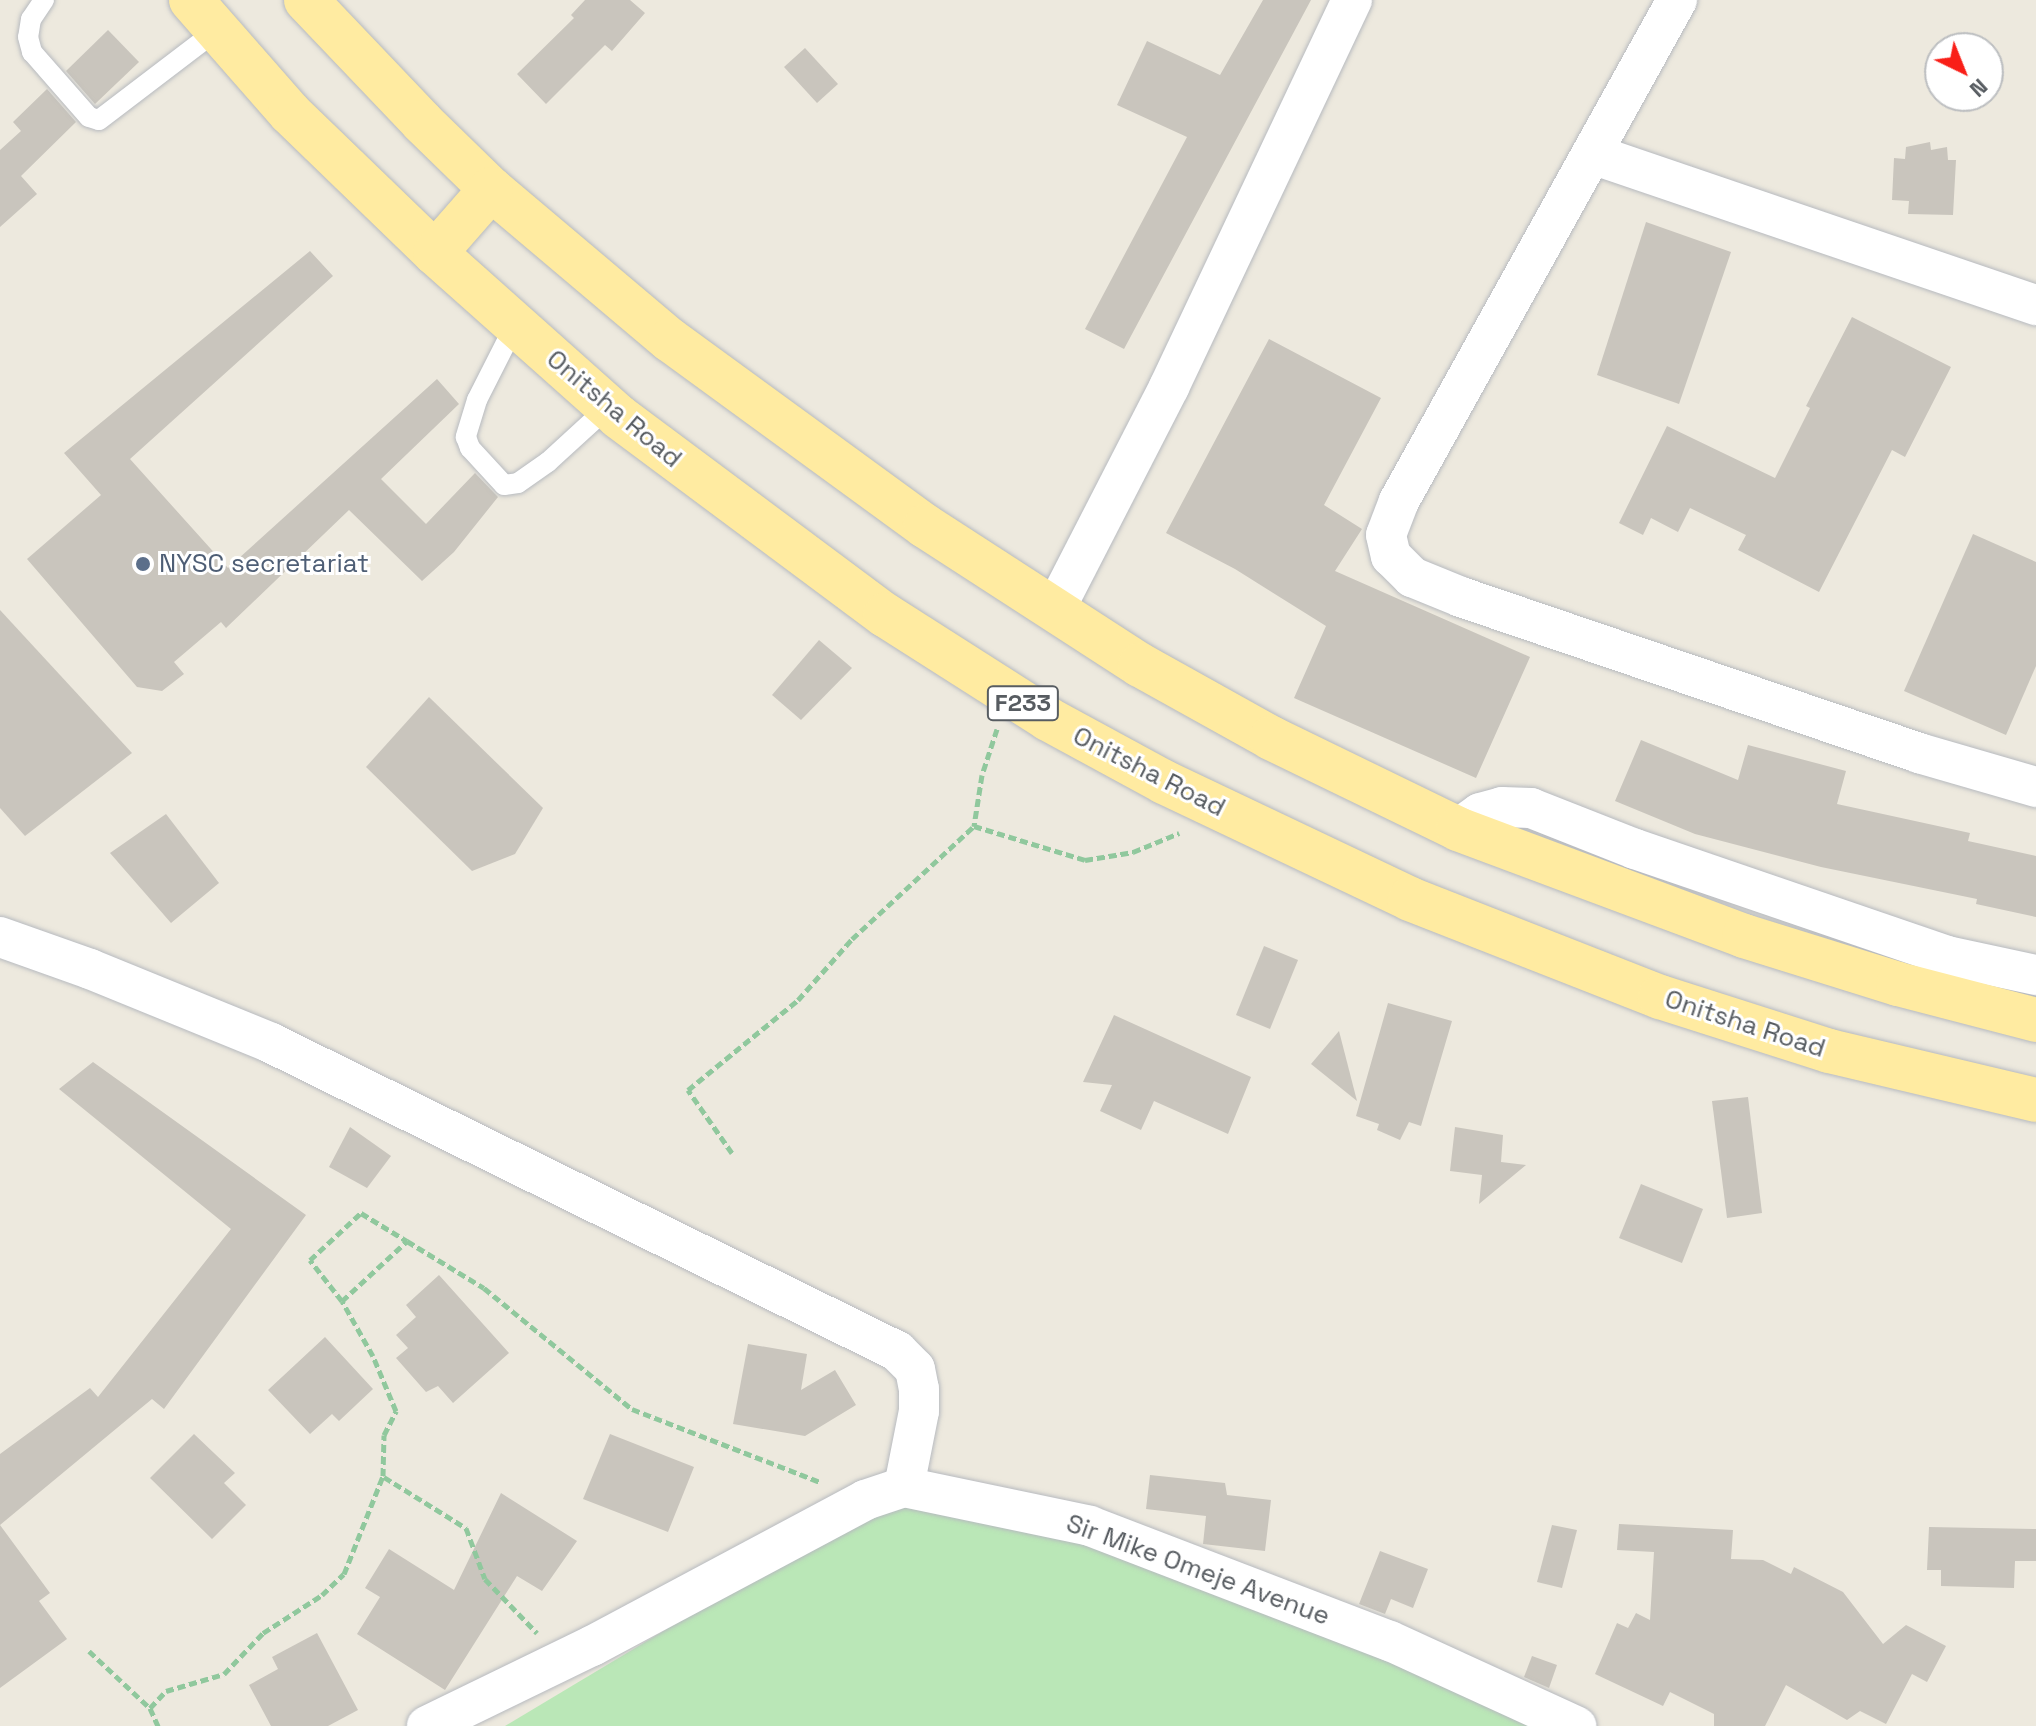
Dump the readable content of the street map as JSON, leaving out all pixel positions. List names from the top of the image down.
{
  "streets": {
    "main road": ["Onitsha Road", "F233"],
    "street": ["Sir Mike Omeje Avenue"]
  },
  "places": ["NYSC secretariat"],
  "north": "bottom right"
}
